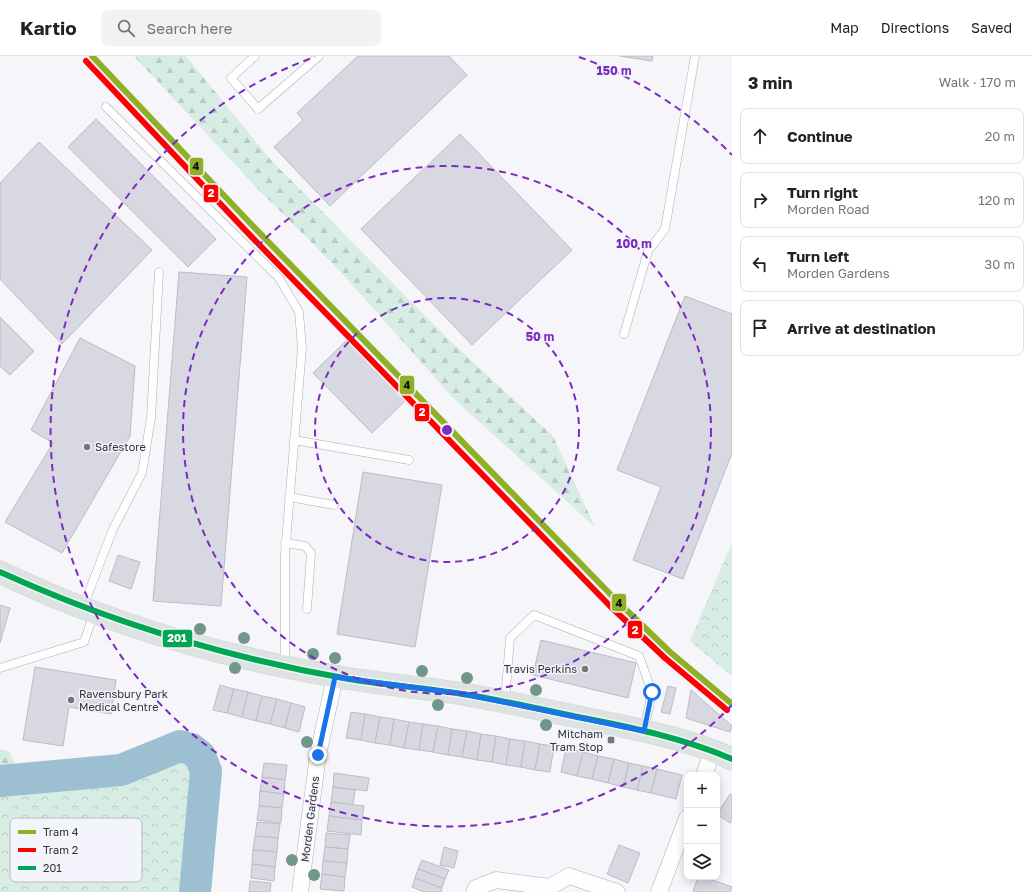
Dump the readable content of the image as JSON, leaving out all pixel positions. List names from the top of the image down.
{
  "streets": {
    "street": ["Morden Gardens"]
  },
  "places": {
    "other": ["Safestore", "Travis Perkins", "Ravensbury Park Medical Centre"],
    "transit": ["Mitcham Tram Stop"]
  },
  "lines": ["tram line 4", "tram line 2", "transit line 201"],
  "legend": ["Tram 4", "Tram 2", "201"],
  "page": {
    "header": "Kartio",
    "search": "Search here",
    "nav": ["Map", "Directions", "Saved"],
    "heading": ["3 min", "Walk · 170 m"],
    "list": [
      ["Continue", "20 m"],
      ["Turn right", "Morden Road", "120 m"],
      ["Turn left", "Morden Gardens", "30 m"],
      "Arrive at destination"
    ],
    "map_buttons": ["+", "−"]
  },
  "rings": ["150 m", "100 m", "50 m"]
}
